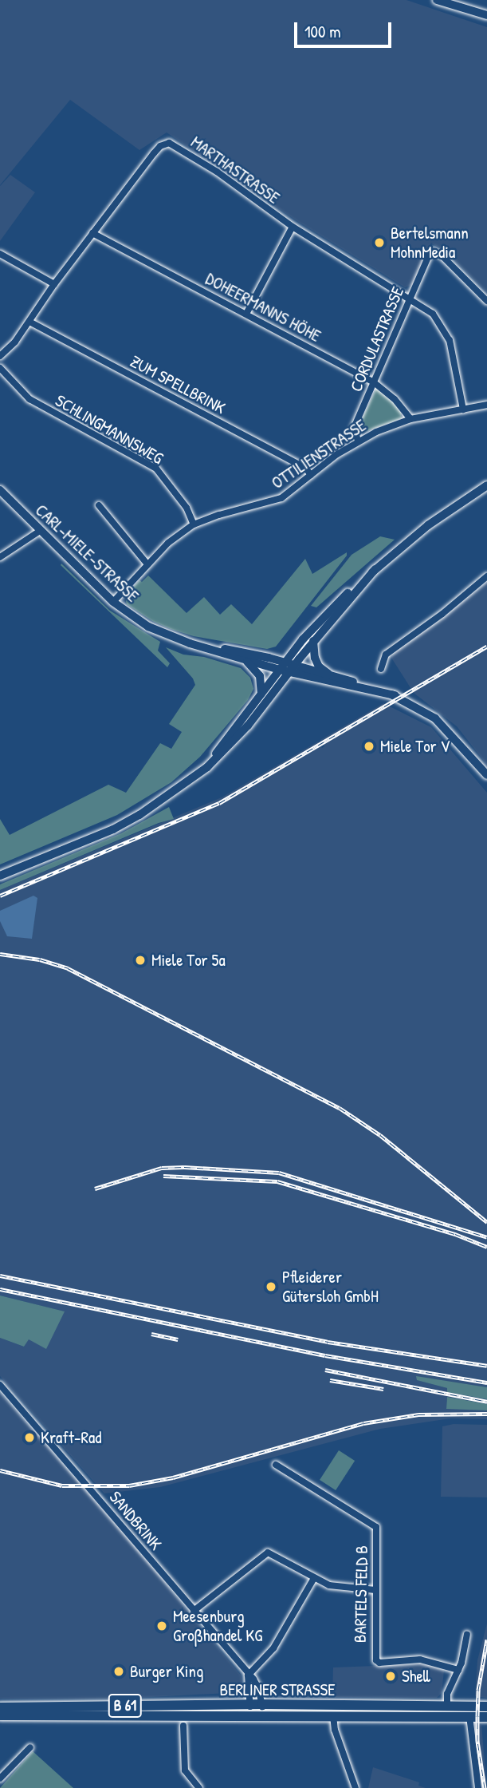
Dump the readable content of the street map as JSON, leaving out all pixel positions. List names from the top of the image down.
{
  "streets": {
    "main road": ["CARL-MIELE-STRASSE", "BERLINER STRASSE", "B 61"],
    "street": [
      "MARTHASTRASSE",
      "DOHEERMANNS HÖHE",
      "CORDULASTRASSE",
      "ZUM SPELLBRINK",
      "SCHLINGMANNSWEG",
      "OTTILIENSTRASSE",
      "SANDBRINK",
      "BARTELS FELD B"
    ]
  },
  "crossings": [
    ["MARTHASTRASSE", "DOHEERMANNS HÖHE"],
    ["MARTHASTRASSE", "CORDULASTRASSE"],
    ["MARTHASTRASSE", "OTTILIENSTRASSE"],
    ["DOHEERMANNS HÖHE", "CORDULASTRASSE"],
    ["DOHEERMANNS HÖHE", "OTTILIENSTRASSE"],
    ["CORDULASTRASSE", "OTTILIENSTRASSE"],
    ["ZUM SPELLBRINK", "OTTILIENSTRASSE"],
    ["SCHLINGMANNSWEG", "OTTILIENSTRASSE"],
    ["OTTILIENSTRASSE", "CARL-MIELE-STRASSE"],
    ["SANDBRINK", "BERLINER STRASSE"]
  ],
  "places": [
    "Bertelsmann MohnMedia",
    "Miele Tor V",
    "Miele Tor 5a",
    "Pfleiderer Gütersloh GmbH",
    "Kraft-Rad",
    "Meesenburg Großhandel KG",
    "Burger King",
    "Shell"
  ],
  "scale_bar": "100 m"
}
